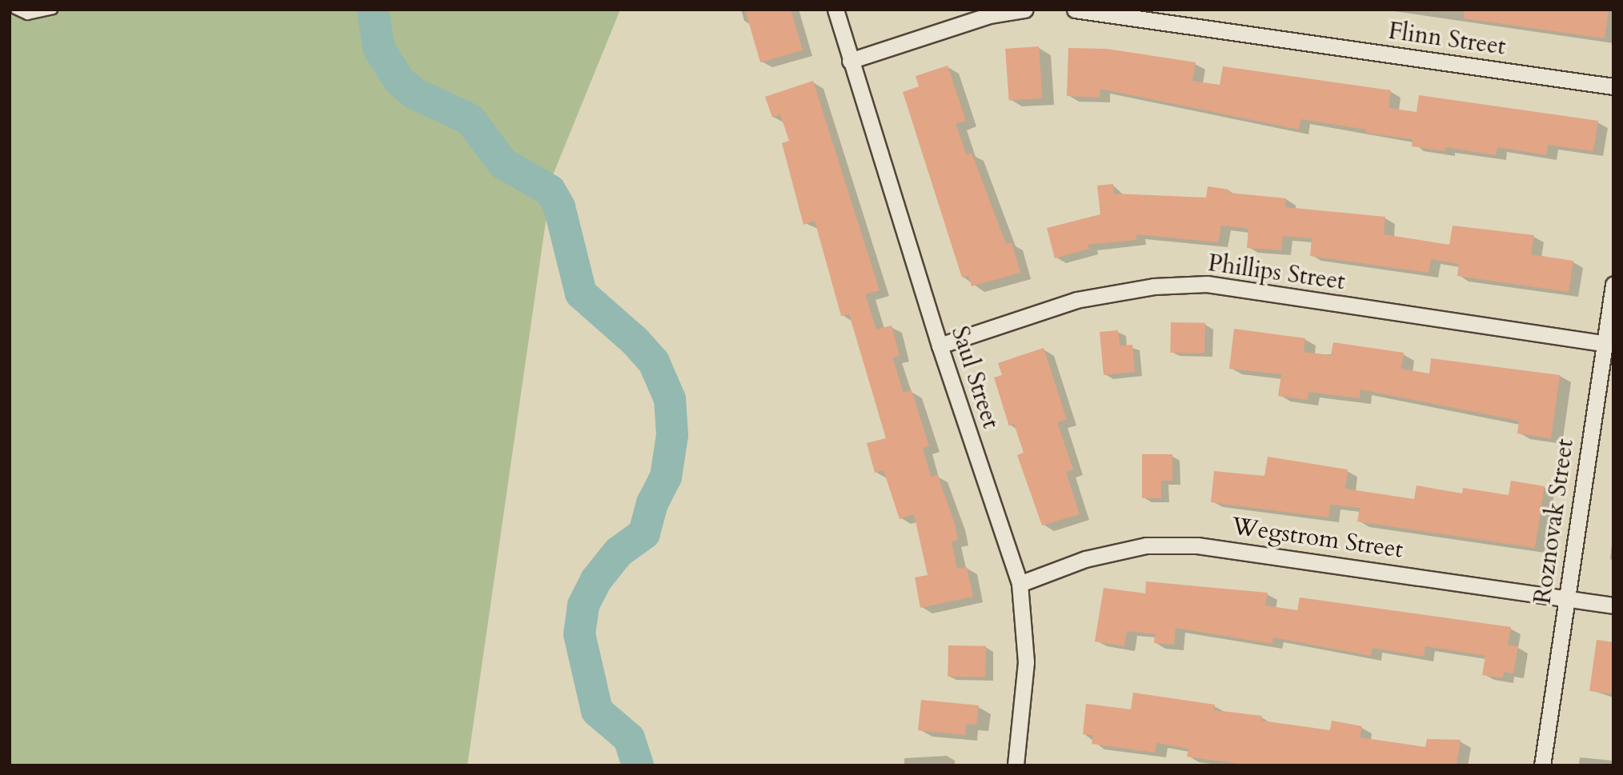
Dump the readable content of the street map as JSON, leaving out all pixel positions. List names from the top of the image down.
{
  "streets": {
    "street": [
      "Flinn Street",
      "Phillips Street",
      "Saul Street",
      "Roznovak Street",
      "Wegstrom Street"
    ]
  },
  "crossings": [
    ["Phillips Street", "Saul Street"],
    ["Phillips Street", "Roznovak Street"],
    ["Saul Street", "Wegstrom Street"],
    ["Roznovak Street", "Wegstrom Street"]
  ]
}
